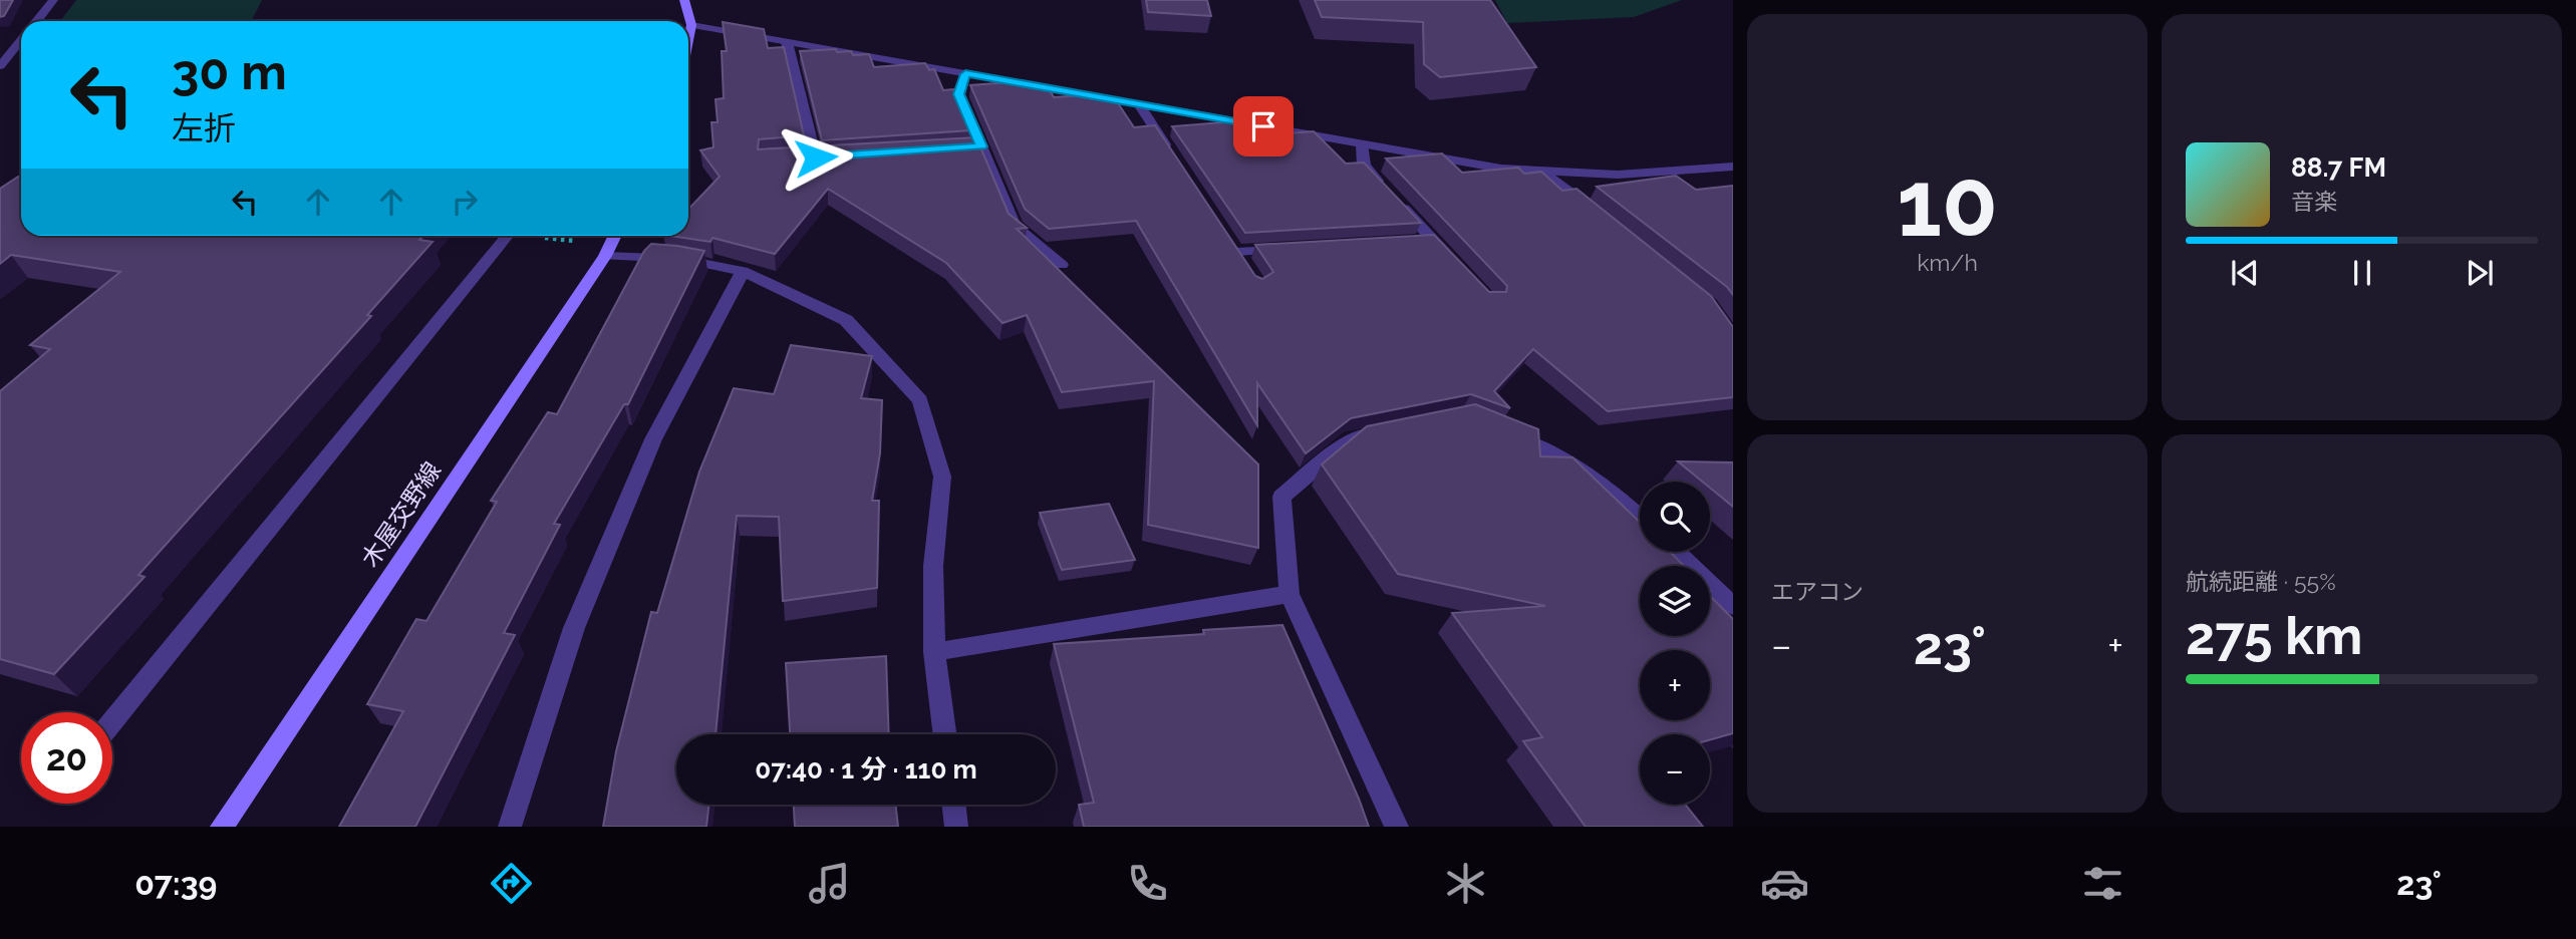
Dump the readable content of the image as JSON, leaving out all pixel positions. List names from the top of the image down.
{
  "streets": {
    "main road": ["木屋交野線"]
  },
  "page": {
    "tile": [
      ["10", "km/h"],
      "エアコン",
      ["航続距離 · 55%", "275 km"]
    ],
    "turn": ["30 m", "左折"],
    "song": ["88.7 FM", "音楽"],
    "map_buttons": ["+", "−"],
    "heat": ["−", "23°", "+"],
    "limit": "20",
    "trip": "07:40 · 1 分 · 110 m",
    "tabs": ["07:39", "23°"]
  }
}
